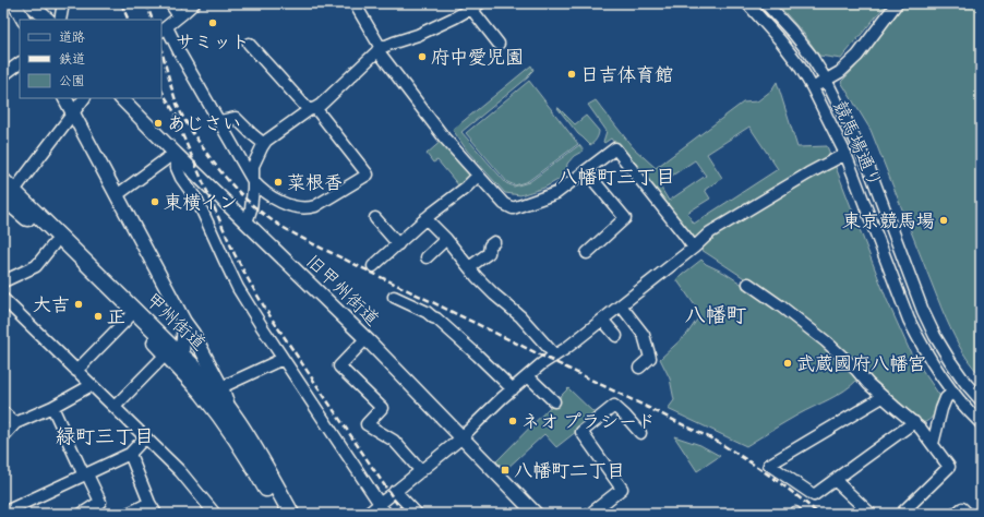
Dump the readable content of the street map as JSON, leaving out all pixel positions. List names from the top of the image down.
{
  "streets": {
    "highway": ["甲州街道"],
    "main road": ["旧甲州街道"],
    "street": ["競馬場通り"]
  },
  "districts": ["八幡町三丁目", "八幡町", "緑町三丁目"],
  "places": {
    "other": [
      "サミット",
      "府中愛児園",
      "日吉体育館",
      "あじさい",
      "菜根香",
      "東横イン",
      "東京競馬場",
      "大吉",
      "正",
      "武蔵國府八幡宮",
      "ネオ プラシード"
    ],
    "transit": ["八幡町二丁目"]
  },
  "legend": ["道路", "鉄道", "公園"]
}
